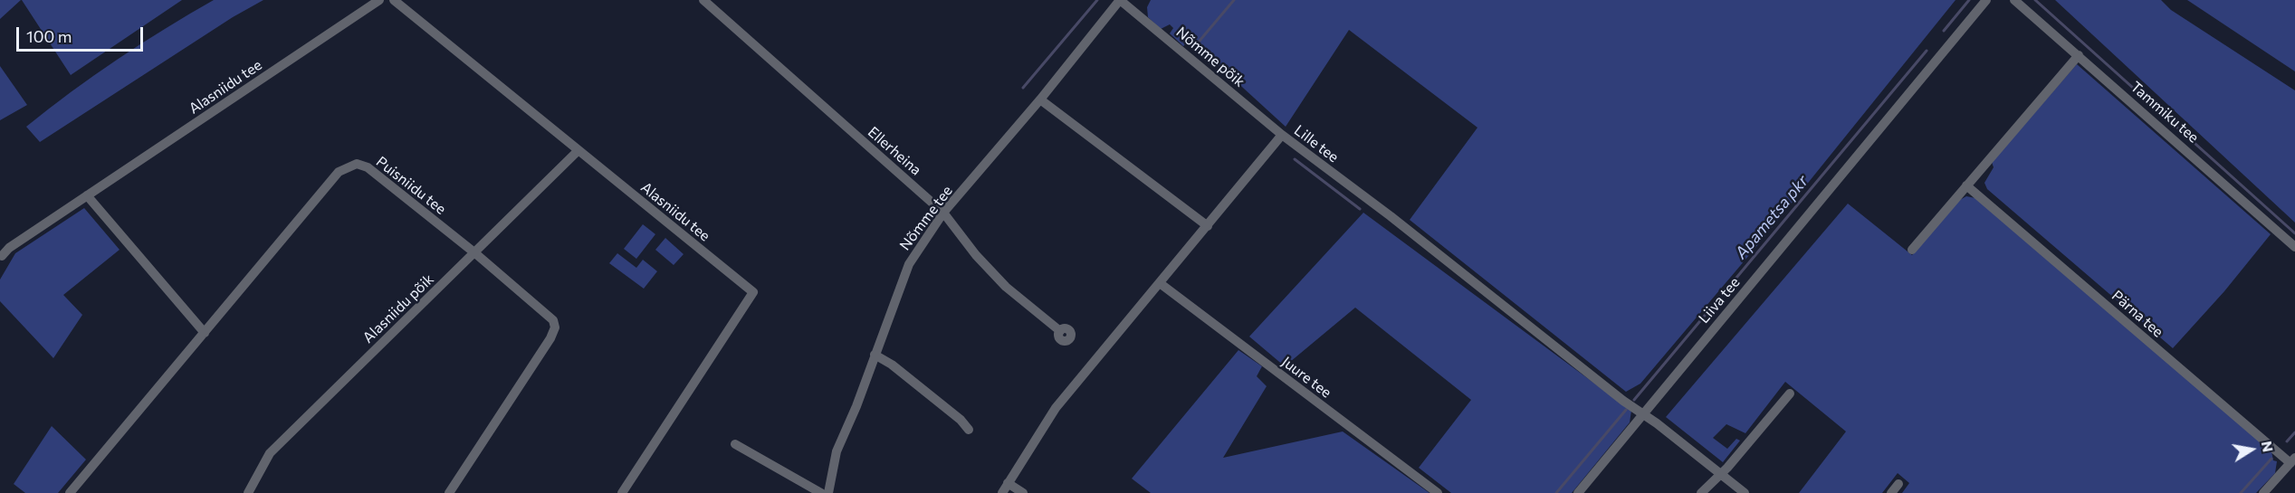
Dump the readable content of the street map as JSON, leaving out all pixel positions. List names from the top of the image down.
{
  "streets": {
    "street": [
      "Nõmme põik",
      "Alasniidu tee",
      "Tammiku tee",
      "Lille tee",
      "Ellerheina",
      "Puisniidu tee",
      "Nõmme tee",
      "Liiva tee",
      "Alasniidu põik",
      "Pärna tee",
      "Juure tee"
    ]
  },
  "crossings": [
    ["Nõmme põik", "Lille tee"],
    ["Nõmme põik", "Nõmme tee"],
    ["Alasniidu tee", "Alasniidu põik"],
    ["Lille tee", "Liiva tee"],
    ["Lille tee", "Juure tee"],
    ["Ellerheina", "Nõmme tee"],
    ["Puisniidu tee", "Alasniidu põik"]
  ],
  "water": ["Apametsa pkr"],
  "scale_bar": "100 m",
  "north": "right"
}
